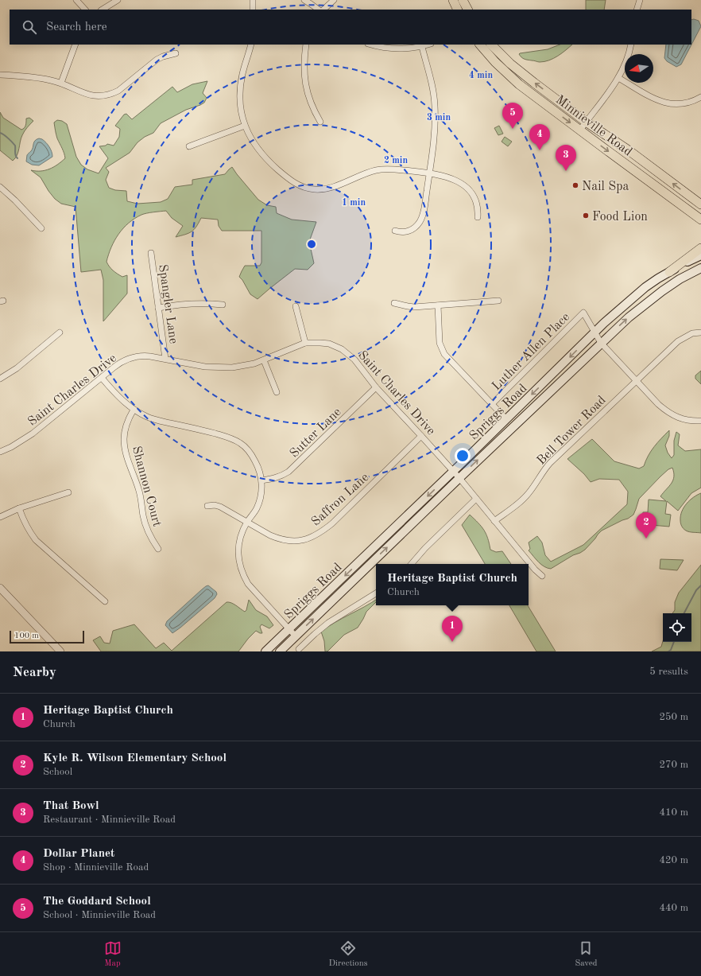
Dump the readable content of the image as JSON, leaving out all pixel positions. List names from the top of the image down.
{
  "streets": {
    "main road": ["Minnieville Road", "Spriggs Road"],
    "street": [
      "Spangler Lane",
      "Luther Allen Place",
      "Saint Charles Drive",
      "Bell Tower Road",
      "Sutter Lane",
      "Shannon Court",
      "Saffron Lane"
    ]
  },
  "crossings": [
    ["Spangler Lane", "Saint Charles Drive"],
    ["Luther Allen Place", "Spriggs Road"],
    ["Saint Charles Drive", "Spriggs Road"],
    ["Saint Charles Drive", "Bell Tower Road"],
    ["Saint Charles Drive", "Sutter Lane"],
    ["Saint Charles Drive", "Saffron Lane"]
  ],
  "places": ["Nail Spa", "Food Lion"],
  "scale_bar": "100 m",
  "north": "left",
  "page": {
    "search": "Search here",
    "pins": [
      "5",
      "4",
      "3",
      "2",
      "1"
    ],
    "popup": ["Heritage Baptist Church", "Church"],
    "scale": "100 m",
    "heading": ["Nearby", "5 results"],
    "list": [
      {
        "mark": "1",
        "name": "Heritage Baptist Church",
        "note": "Church",
        "value": "250 m"
      },
      {
        "mark": "2",
        "name": "Kyle R. Wilson Elementary School",
        "note": "School",
        "value": "270 m"
      },
      {
        "mark": "3",
        "name": "That Bowl",
        "note": "Restaurant · Minnieville Road",
        "value": "410 m"
      },
      {
        "mark": "4",
        "name": "Dollar Planet",
        "note": "Shop · Minnieville Road",
        "value": "420 m"
      },
      {
        "mark": "5",
        "name": "The Goddard School",
        "note": "School · Minnieville Road",
        "value": "440 m"
      }
    ],
    "nav": ["Map", "Directions", "Saved"]
  },
  "rings": [
    "4 min",
    "3 min",
    "2 min",
    "1 min"
  ]
}
